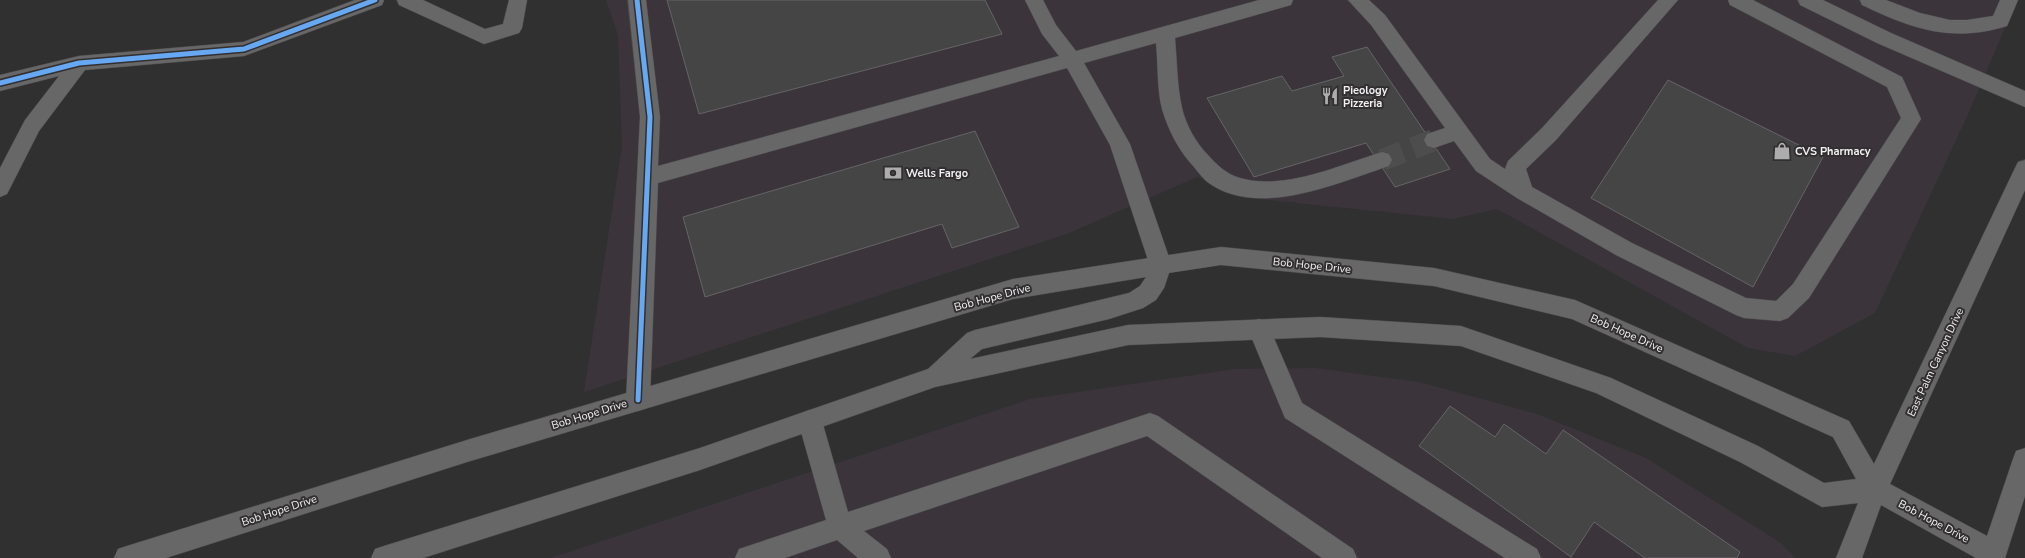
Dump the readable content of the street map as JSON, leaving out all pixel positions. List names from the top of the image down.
{
  "streets": {
    "main road": ["Bob Hope Drive", "East Palm Canyon Drive"]
  },
  "crossings": [
    ["Bob Hope Drive", "East Palm Canyon Drive"]
  ],
  "places": {
    "restaurant": ["Pieology Pizzeria"],
    "shop": ["CVS Pharmacy"],
    "bank": ["Wells Fargo"]
  }
}
